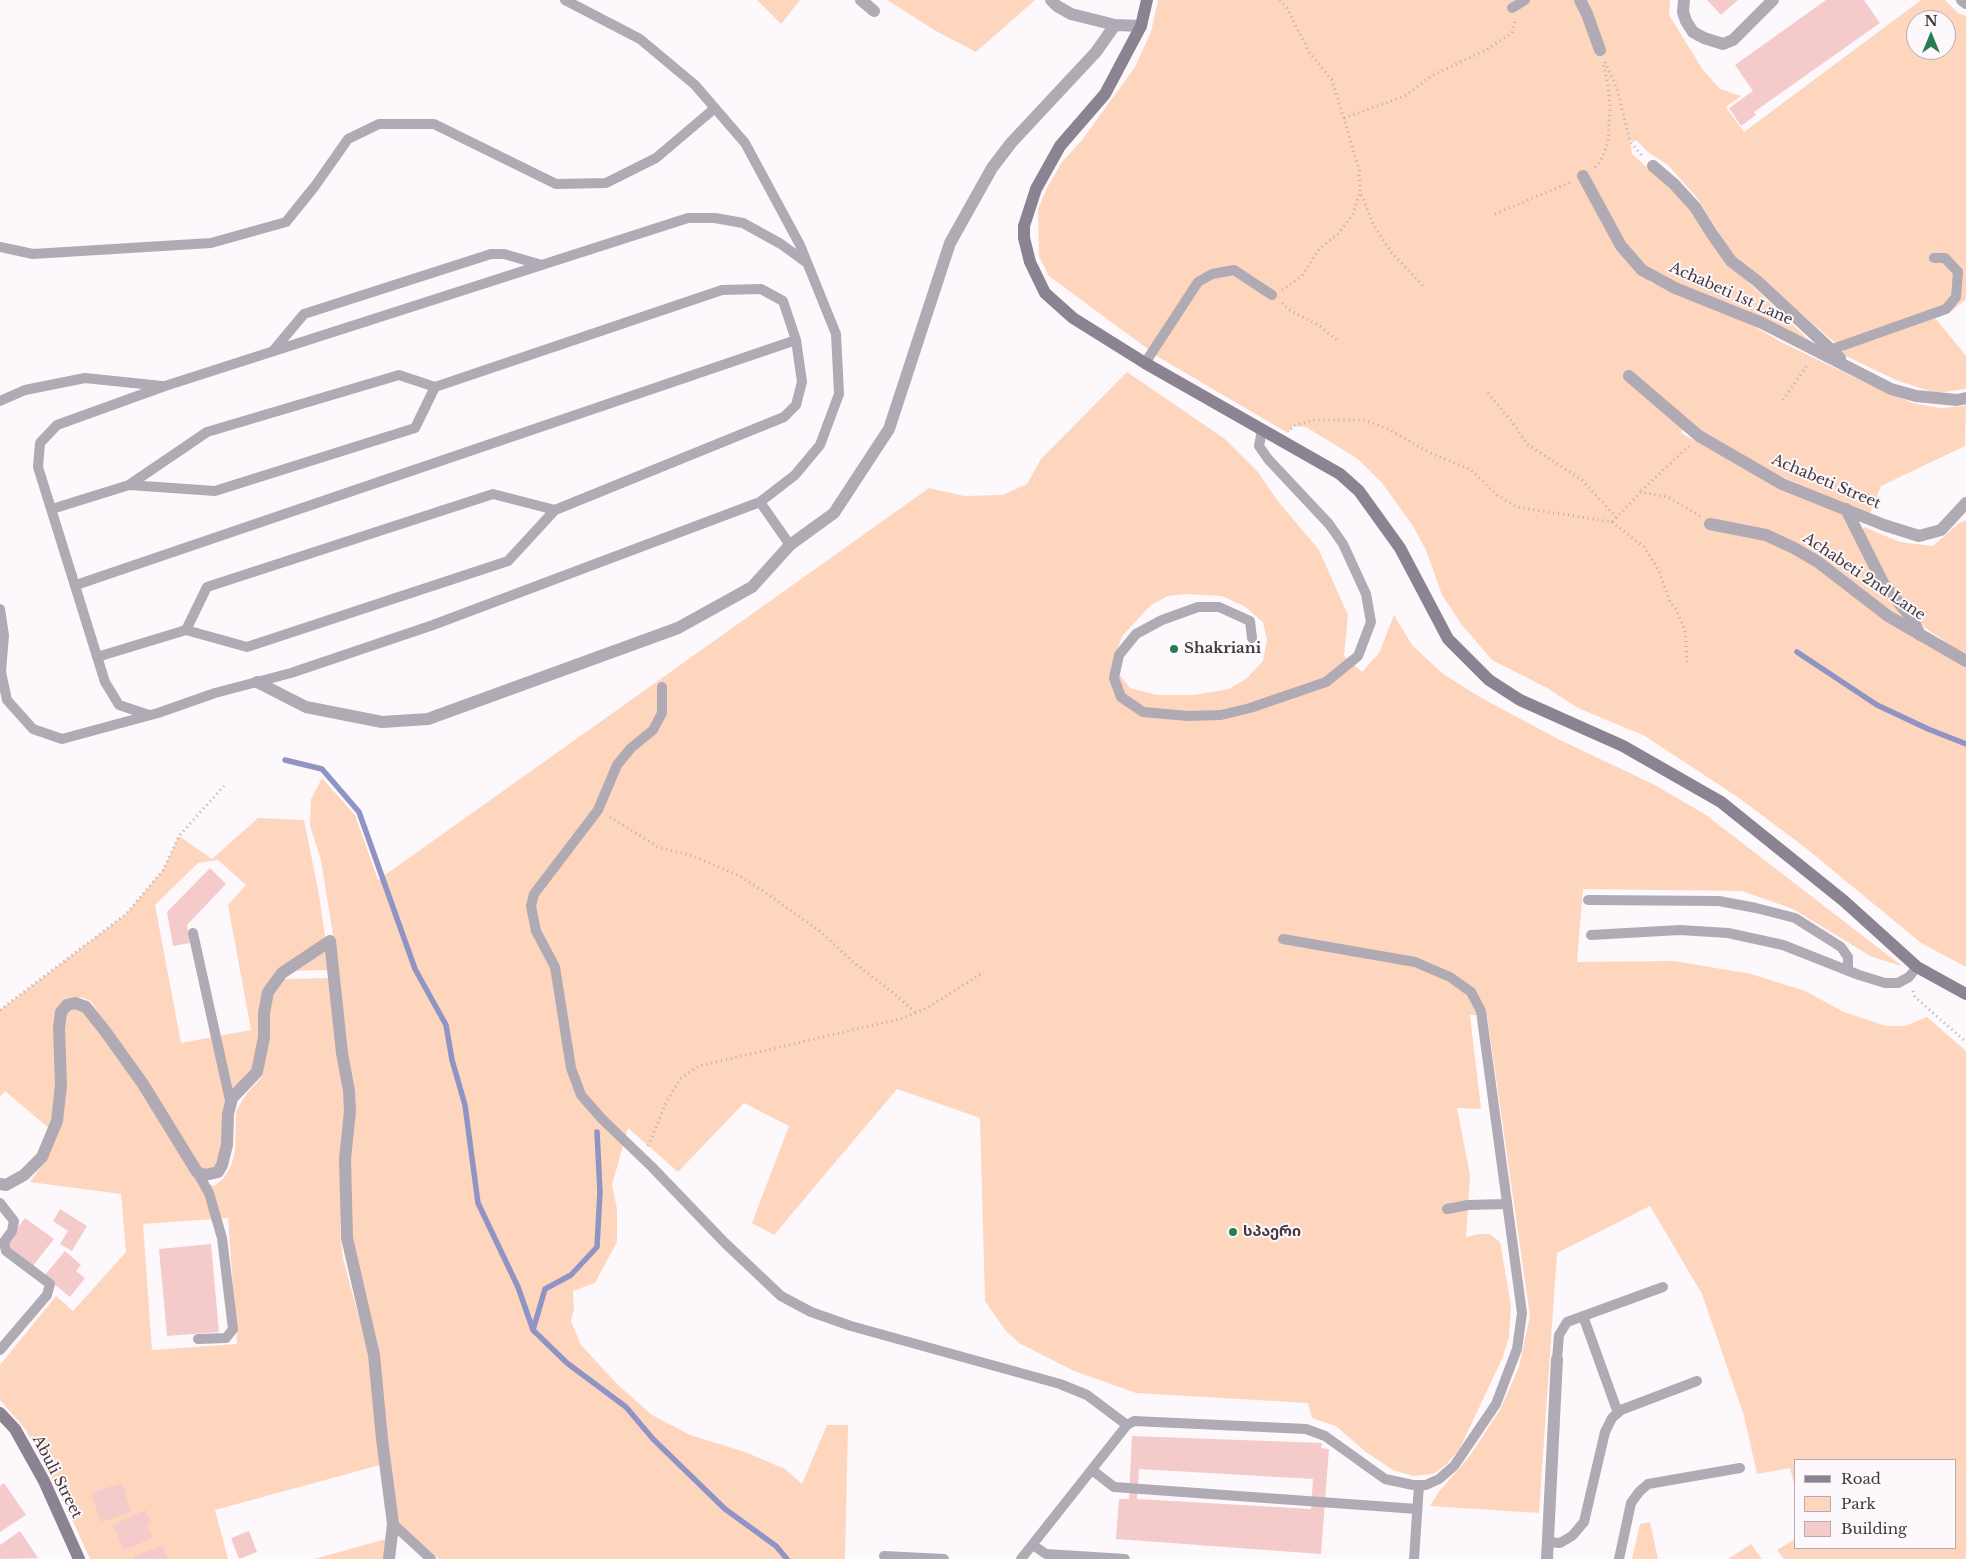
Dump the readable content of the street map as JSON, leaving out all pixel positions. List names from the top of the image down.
{
  "streets": {
    "street": [
      "Achabeti 1st Lane",
      "Achabeti Street",
      "Achabeti 2nd Lane",
      "Abuli Street"
    ]
  },
  "places": ["Shakriani", "სპაერი"],
  "legend": ["Road", "Park", "Building"],
  "north": "top"
}
